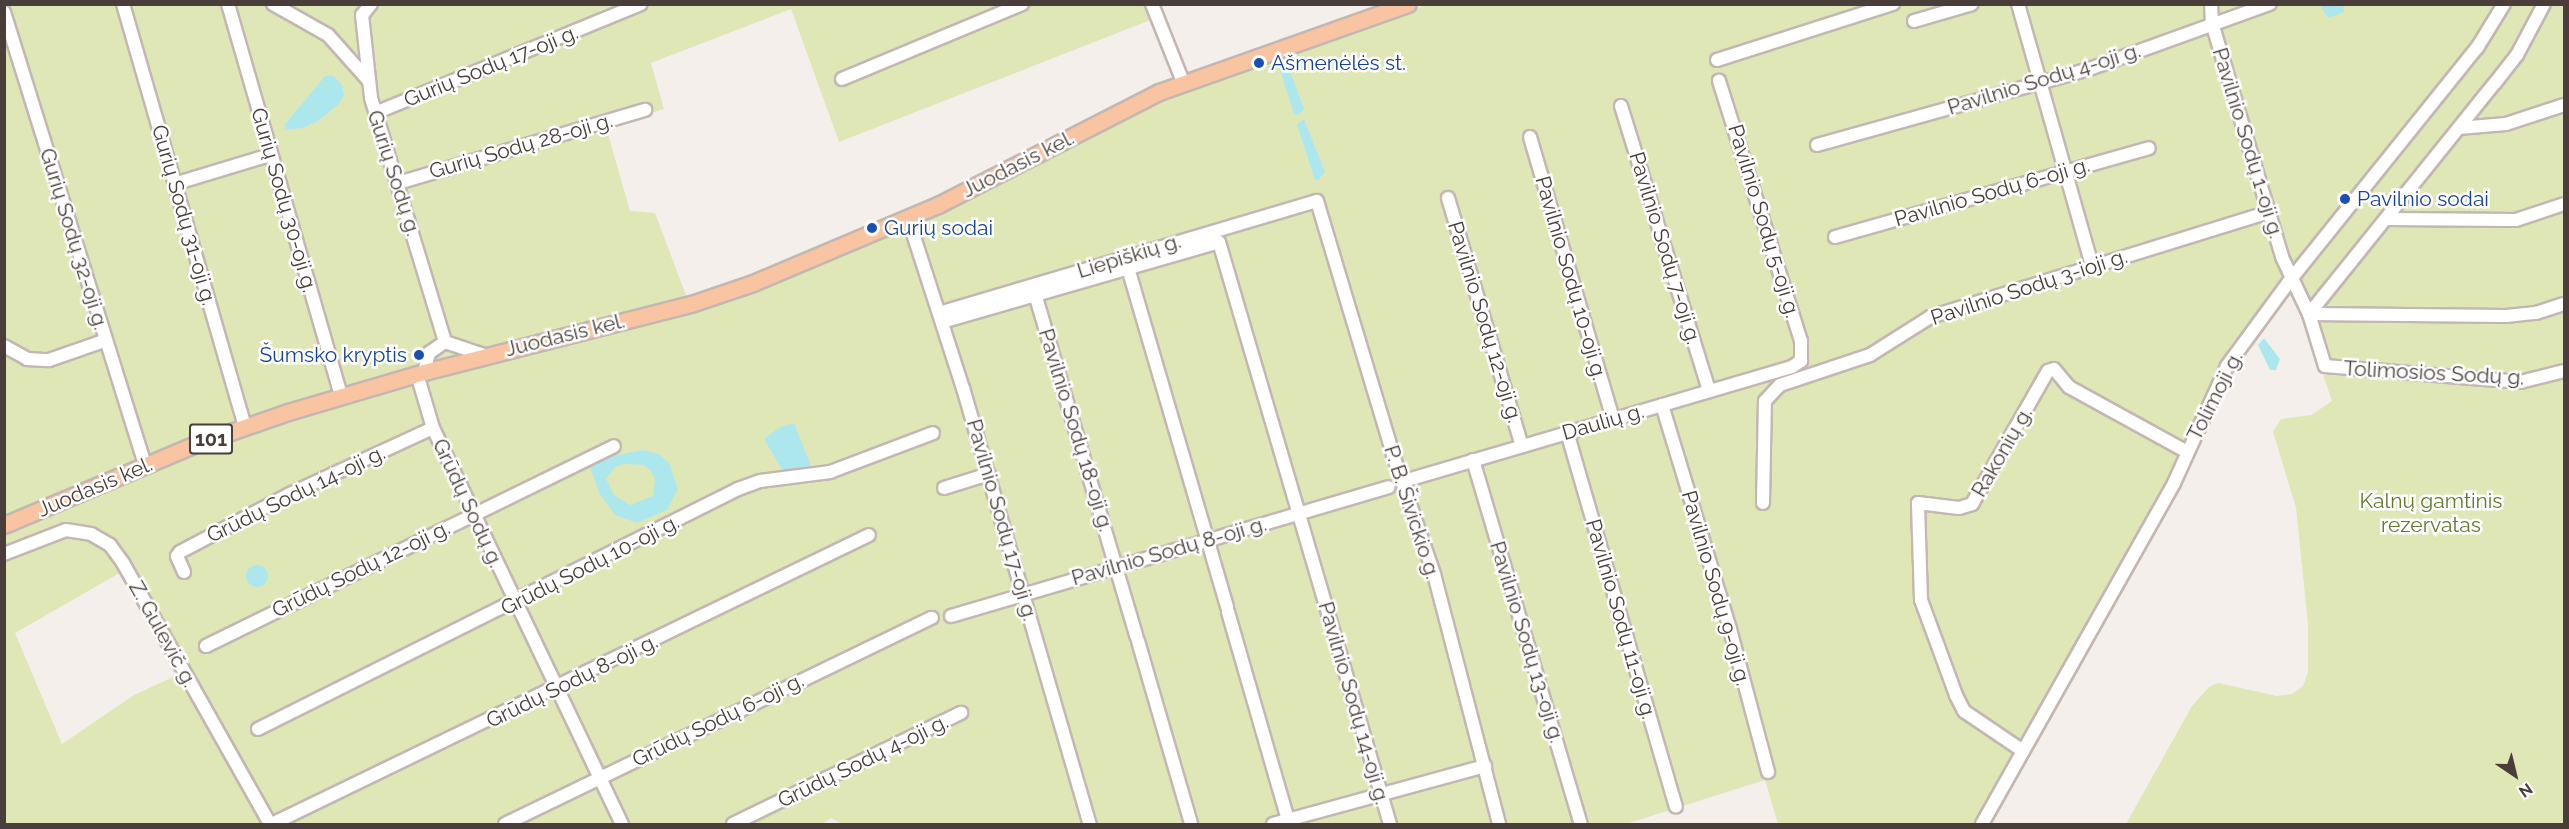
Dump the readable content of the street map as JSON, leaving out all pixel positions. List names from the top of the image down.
{
  "streets": {
    "main road": ["Juodasis kel.", "101"],
    "street": [
      "Gurių Sodų 17-oji g.",
      "Pavilnio Sodų 4-oji g.",
      "Pavilnio Sodų 1-oji g.",
      "Gurių Sodų 28-oji g.",
      "Gurių Sodų g.",
      "Pavilnio Sodų 6-oji g.",
      "Gurių Sodų 30-oji g.",
      "Gurių Sodų 31-oji g.",
      "Pavilnio Sodų 5-oji g.",
      "Gurių Sodų 32-oji g.",
      "Pavilnio Sodų 7-oji g.",
      "Liepiškių g.",
      "Pavilnio Sodų 10-oji g.",
      "Pavilnio Sodų 3-ioji g.",
      "Pavilnio Sodų 12-oji g.",
      "Tolimosios Sodų g.",
      "Tolimoji g.",
      "Daulių g.",
      "Pavilnio Sodų 18-oji g.",
      "Rakonių g.",
      "Grūdų Sodų 14-oji g.",
      "Grūdų Sodų g.",
      "P. B. Šivickio g.",
      "Pavilnio Sodų 17-oji g.",
      "Pavilnio Sodų 8-oji g.",
      "Grūdų Sodų 10-oji g.",
      "Grūdų Sodų 12-oji g.",
      "Pavilnio Sodų 9-oji g.",
      "Pavilnio Sodų 11-oji g.",
      "Z. Gulevič g.",
      "Pavilnio Sodų 13-oji g.",
      "Grūdų Sodų 8-oji g.",
      "Pavilnio Sodų 14-oji g.",
      "Grūdų Sodų 6-oji g.",
      "Grūdų Sodų 4-oji g."
    ]
  },
  "crossings": [
    ["Gurių Sodų 17-oji g.", "Gurių Sodų g."],
    ["Pavilnio Sodų 4-oji g.", "Pavilnio Sodų 1-oji g."],
    ["Pavilnio Sodų 1-oji g.", "Pavilnio Sodų 3-ioji g."],
    ["Pavilnio Sodų 1-oji g.", "Tolimosios Sodų g."],
    ["Pavilnio Sodų 1-oji g.", "Tolimoji g."],
    ["Gurių Sodų 28-oji g.", "Gurių Sodų g."],
    ["Juodasis kel.", "Gurių Sodų 30-oji g."],
    ["Juodasis kel.", "Gurių Sodų 31-oji g."],
    ["Juodasis kel.", "Gurių Sodų 32-oji g."],
    ["Juodasis kel.", "101"],
    ["Juodasis kel.", "Grūdų Sodų g."],
    ["Juodasis kel.", "Pavilnio Sodų 17-oji g."],
    ["Pavilnio Sodų 5-oji g.", "Daulių g."],
    ["Pavilnio Sodų 7-oji g.", "Daulių g."],
    ["Liepiškių g.", "P. B. Šivickio g."],
    ["Liepiškių g.", "Pavilnio Sodų 17-oji g."],
    ["Pavilnio Sodų 10-oji g.", "Daulių g."],
    ["Pavilnio Sodų 12-oji g.", "Daulių g."],
    ["Tolimosios Sodų g.", "Tolimoji g."],
    ["Tolimoji g.", "Rakonių g."],
    ["Daulių g.", "P. B. Šivickio g."],
    ["Daulių g.", "Pavilnio Sodų 9-oji g."],
    ["Daulių g.", "Pavilnio Sodų 11-oji g."],
    ["Daulių g.", "Pavilnio Sodų 13-oji g."],
    ["Pavilnio Sodų 18-oji g.", "Pavilnio Sodų 8-oji g."],
    ["101", "Grūdų Sodų g."],
    ["Grūdų Sodų 14-oji g.", "Grūdų Sodų g."],
    ["Grūdų Sodų g.", "Grūdų Sodų 10-oji g."],
    ["Grūdų Sodų g.", "Grūdų Sodų 12-oji g."],
    ["Grūdų Sodų g.", "Grūdų Sodų 8-oji g."],
    ["Grūdų Sodų g.", "Grūdų Sodų 6-oji g."],
    ["Pavilnio Sodų 17-oji g.", "Pavilnio Sodų 8-oji g."],
    ["Pavilnio Sodų 8-oji g.", "Pavilnio Sodų 14-oji g."],
    ["Z. Gulevič g.", "Grūdų Sodų 8-oji g."]
  ],
  "parks": ["Kalnų gamtinis rezervatas"],
  "places": [
    "Ašmenėlės st.",
    "Pavilnio sodai",
    "Gurių sodai",
    "Šumsko kryptis"
  ],
  "north": "bottom right"
}
